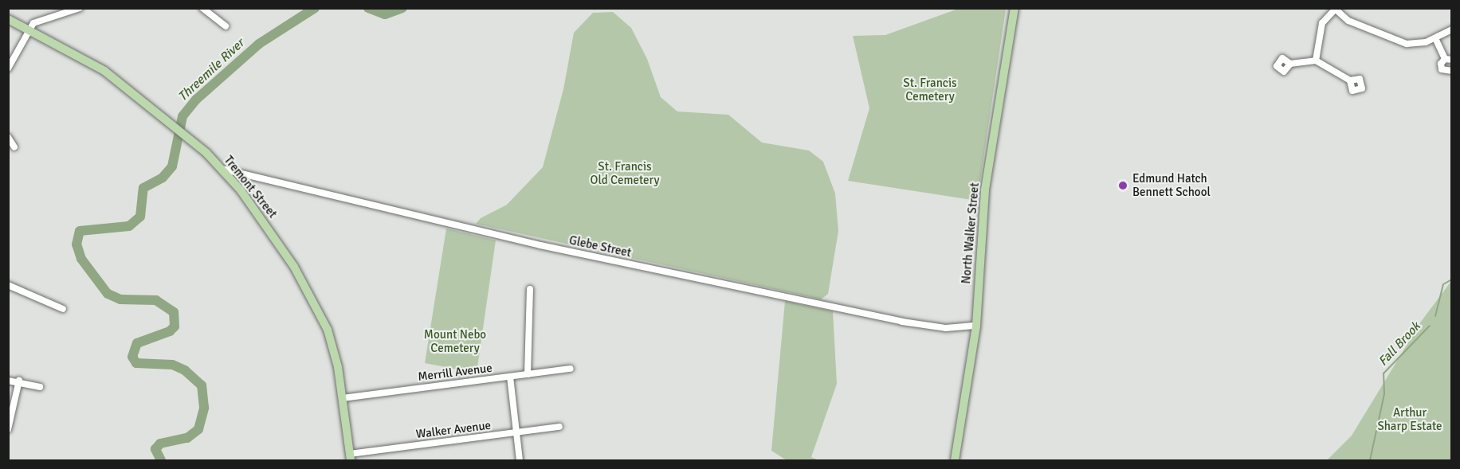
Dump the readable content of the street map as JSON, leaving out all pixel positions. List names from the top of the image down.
{
  "streets": {
    "main road": ["Tremont Street", "North Walker Street"],
    "street": ["Glebe Street", "Merrill Avenue", "Walker Avenue"]
  },
  "crossings": [
    ["Tremont Street", "Glebe Street"],
    ["Tremont Street", "Merrill Avenue"],
    ["Tremont Street", "Walker Avenue"],
    ["North Walker Street", "Glebe Street"]
  ],
  "water": ["Threemile River", "Fall Brook"],
  "parks": [
    "St. Francis Cemetery",
    "St. Francis Old Cemetery",
    "Mount Nebo Cemetery",
    "Arthur Sharp Estate"
  ],
  "places": ["Edmund Hatch Bennett School"]
}
